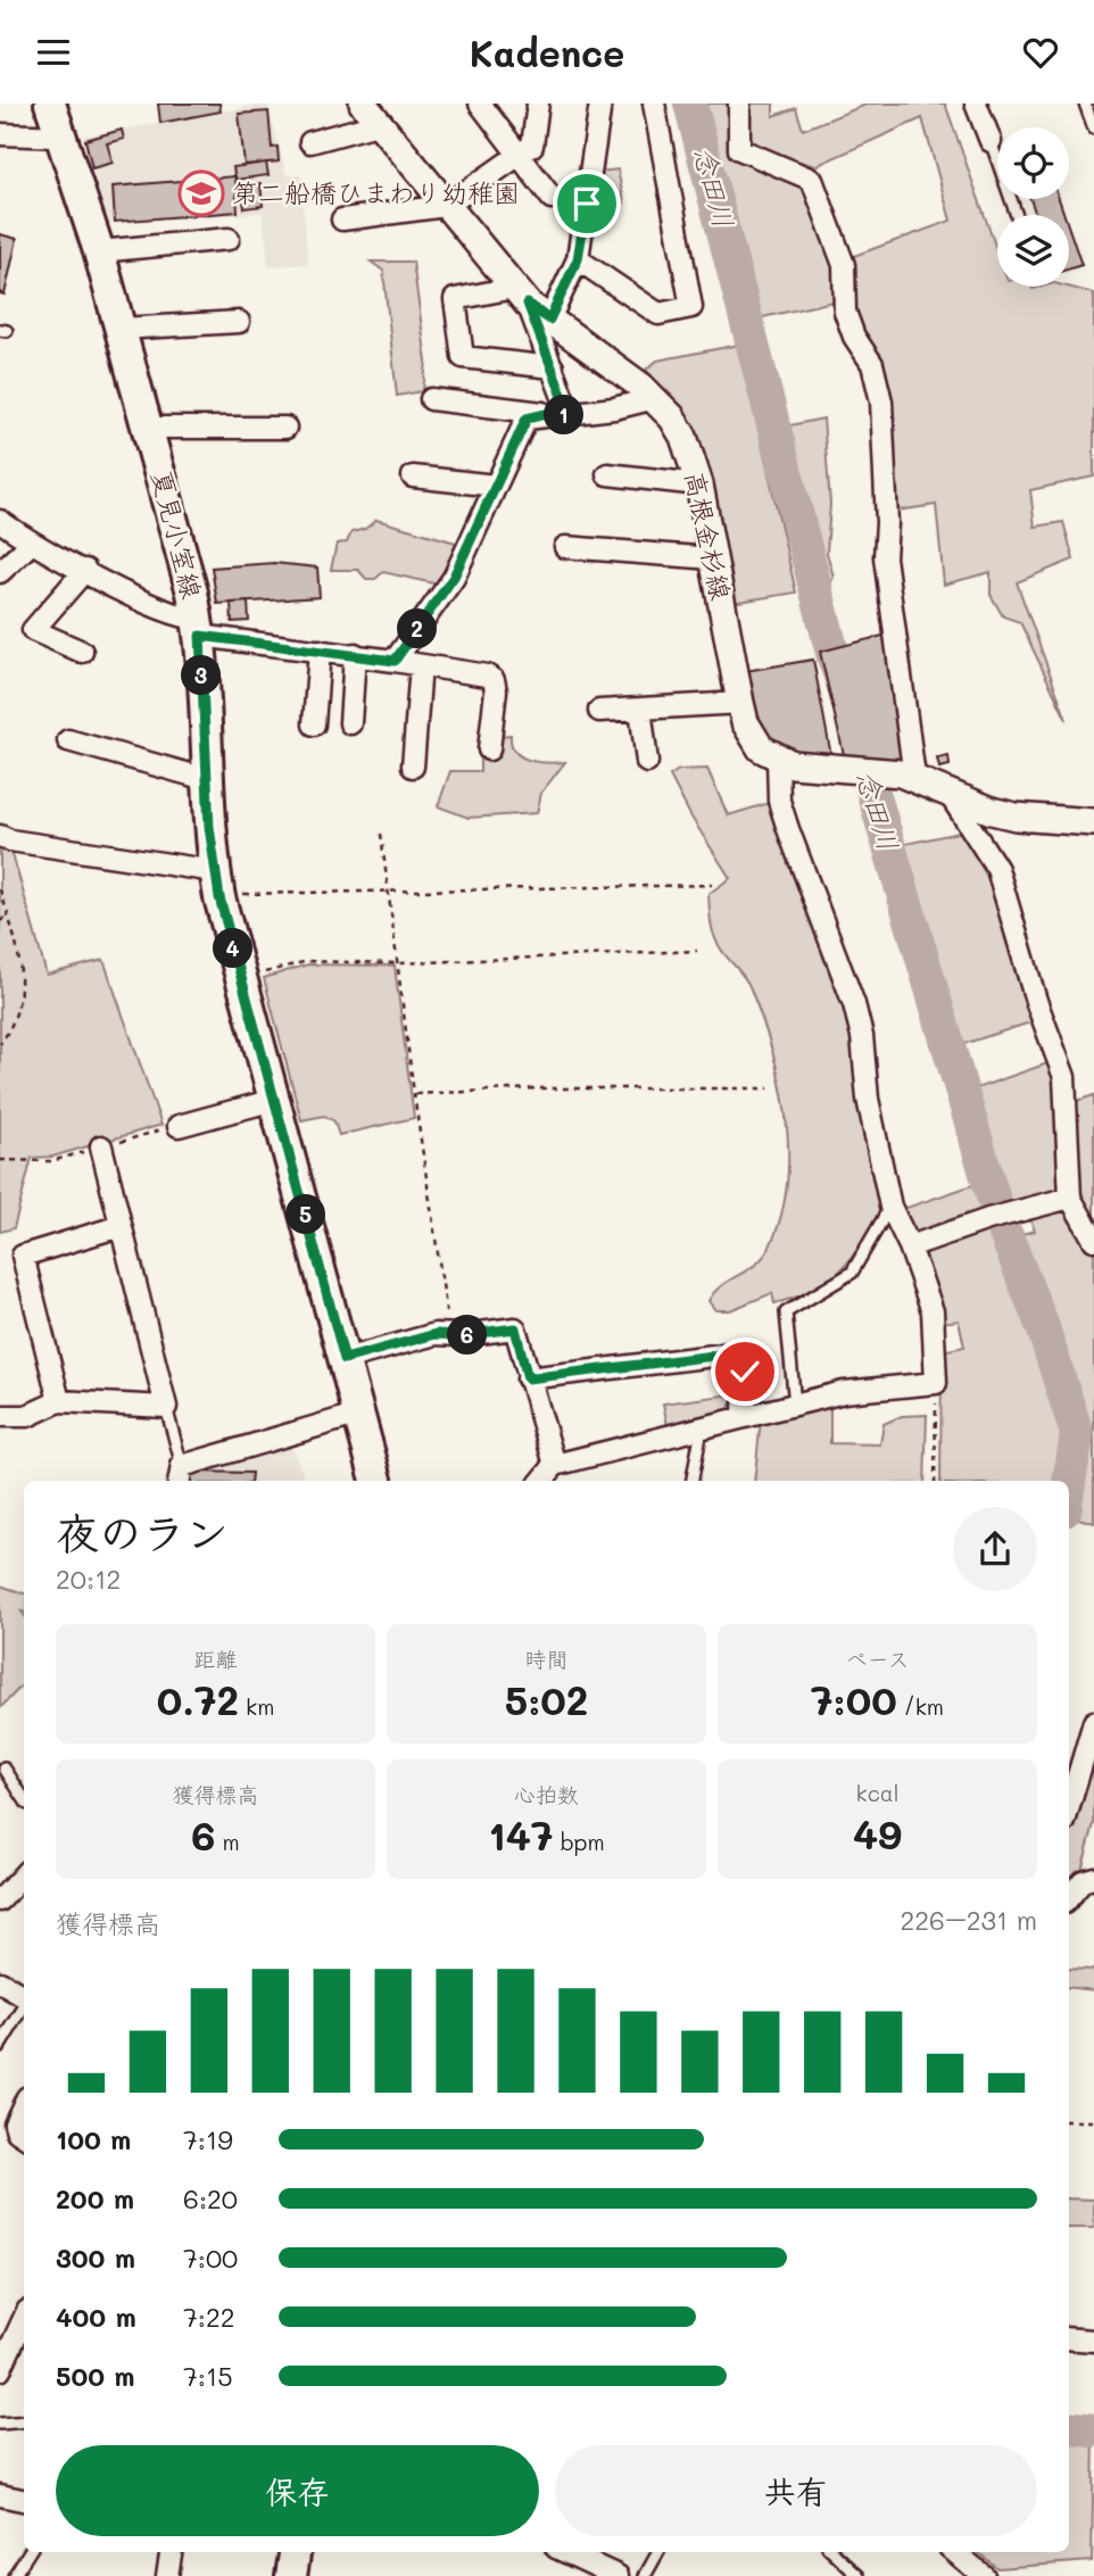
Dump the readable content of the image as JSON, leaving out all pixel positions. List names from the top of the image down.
{
  "streets": {
    "main road": ["夏見小室線"],
    "street": ["高根金杉線"]
  },
  "water": ["念田川"],
  "places": {
    "school or university": ["第二船橋ひまわり幼稚園"]
  },
  "page": {
    "header": "Kadence",
    "pins": [
      "1",
      "2",
      "3",
      "4",
      "5",
      "6"
    ],
    "heading": ["夜のラン", "20:12"],
    "stats": [
      ["距離", "0.72 km"],
      ["時間", "5:02"],
      ["ペース", "7:00 /km"],
      ["獲得標高", "6 m"],
      ["心拍数", "147 bpm"],
      ["kcal", "49"]
    ],
    "chart": ["獲得標高", "226–231 m"],
    "list": [
      {
        "name": "100 m",
        "note": "7:19"
      },
      {
        "name": "200 m",
        "note": "6:20"
      },
      {
        "name": "300 m",
        "note": "7:00"
      },
      {
        "name": "400 m",
        "note": "7:22"
      },
      {
        "name": "500 m",
        "note": "7:15"
      }
    ],
    "buttons": ["保存", "共有"]
  }
}
